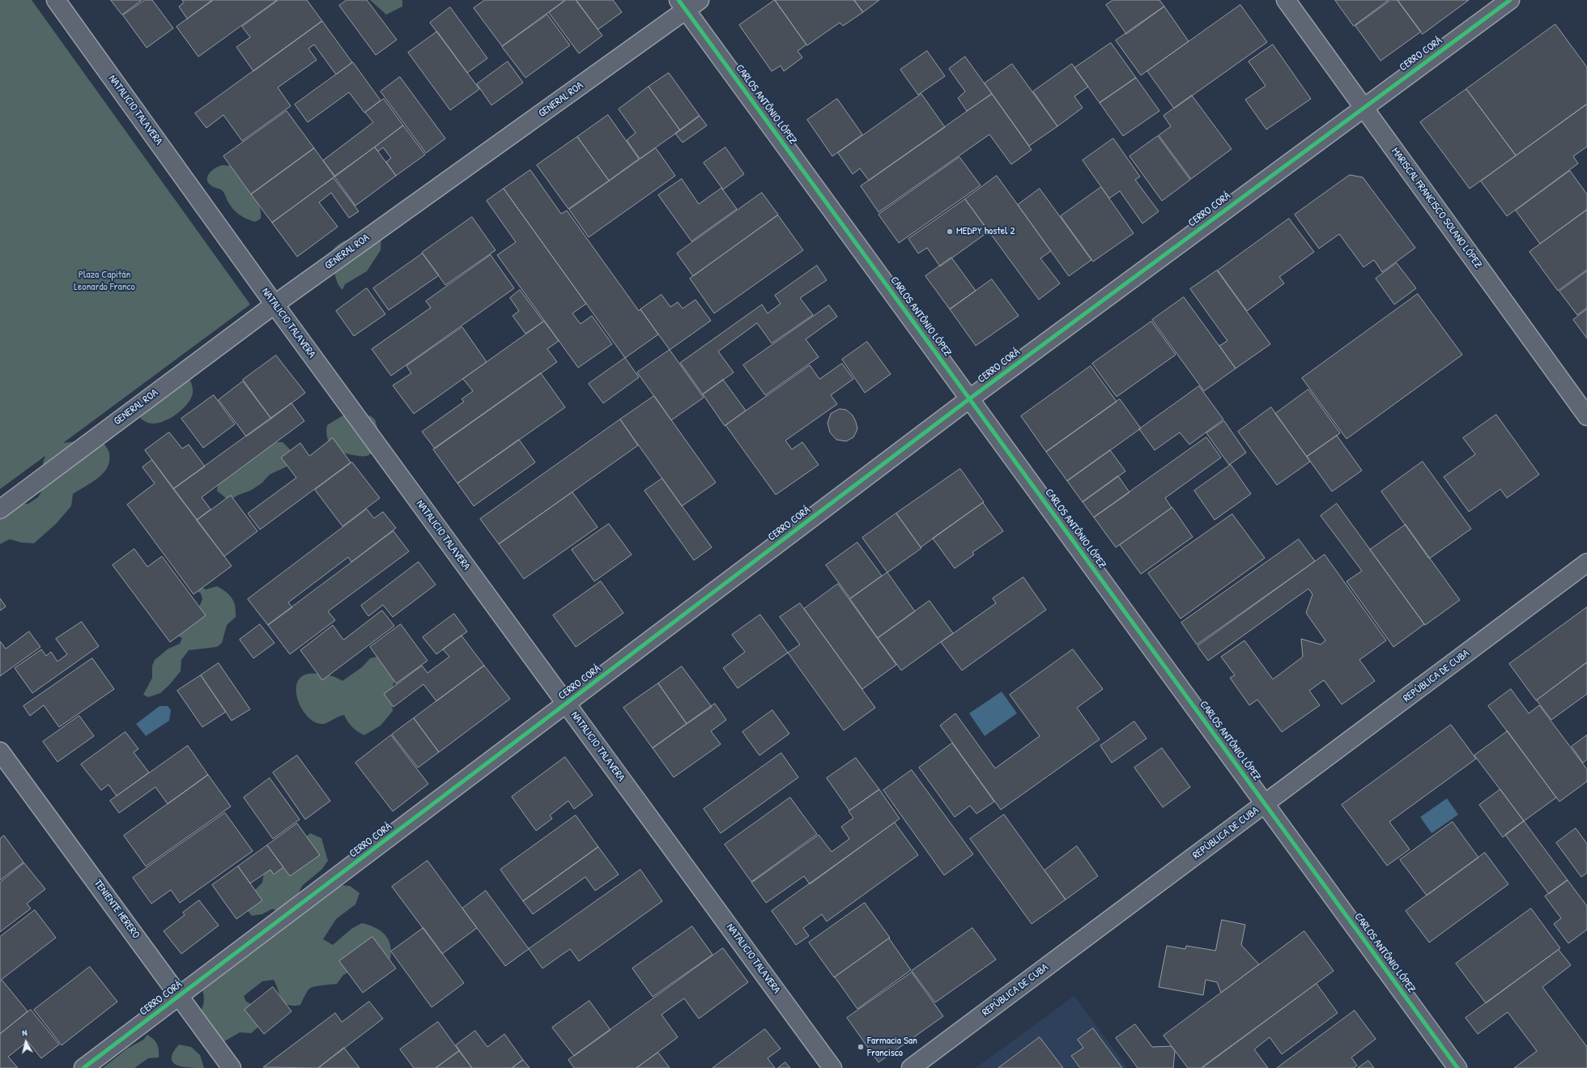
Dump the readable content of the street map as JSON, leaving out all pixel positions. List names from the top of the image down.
{
  "streets": {
    "street": [
      "CERRO CORÁ",
      "GENERAL ROA",
      "CARLOS ANTÔNIO LÓPEZ",
      "NATALICIO TALAVERA",
      "MARISCAL FRANCISCO SOLANO LÓPEZ",
      "REPÚBLICA DE CUBA",
      "TENIENTE HERERO"
    ]
  },
  "crossings": [
    ["CERRO CORÁ", "CARLOS ANTÔNIO LÓPEZ"],
    ["CERRO CORÁ", "NATALICIO TALAVERA"],
    ["CERRO CORÁ", "MARISCAL FRANCISCO SOLANO LÓPEZ"],
    ["CERRO CORÁ", "TENIENTE HERERO"],
    ["GENERAL ROA", "CARLOS ANTÔNIO LÓPEZ"],
    ["GENERAL ROA", "NATALICIO TALAVERA"],
    ["CARLOS ANTÔNIO LÓPEZ", "REPÚBLICA DE CUBA"]
  ],
  "parks": ["Plaza Capitán Leonardo Franco"],
  "places": ["MEDPY hostel 2", "Farmacia San Francisco"],
  "north": "top"
}
